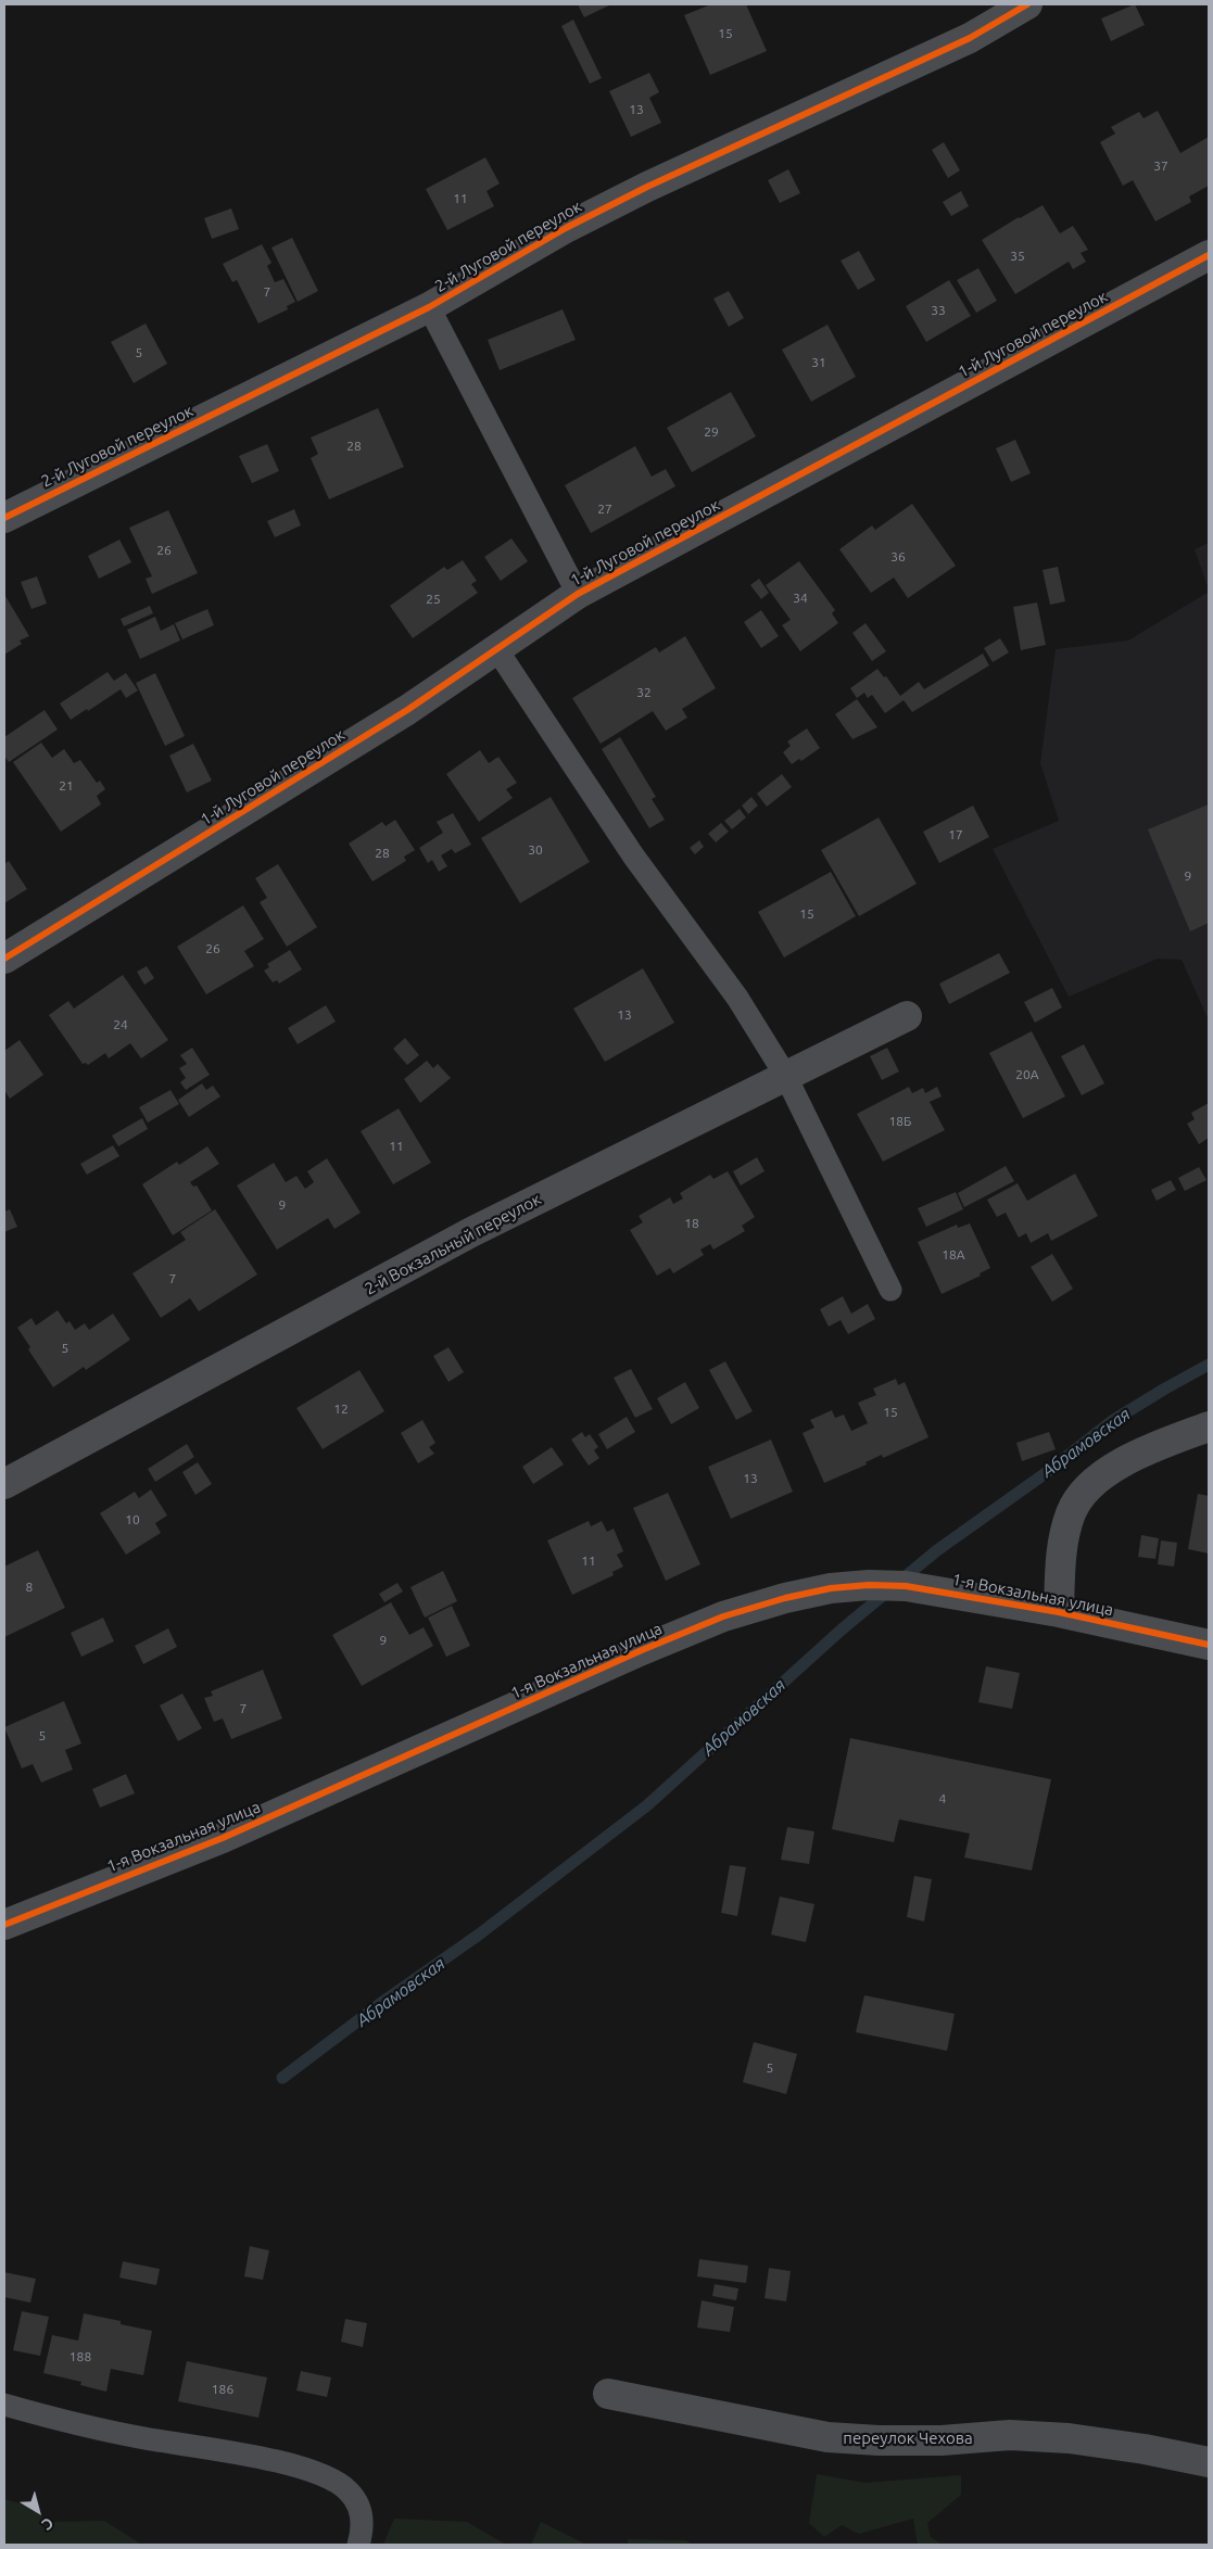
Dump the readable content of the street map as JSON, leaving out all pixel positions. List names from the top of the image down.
{
  "streets": {
    "street": [
      "2-й Луговой переулок",
      "1-й Луговой переулок",
      "2-й Вокзальный переулок",
      "1-я Вокзальная улица",
      "переулок Чехова"
    ]
  },
  "water": ["Абрамовская"],
  "house_numbers": [
    "15",
    "13",
    "37",
    "11",
    "35",
    "7",
    "33",
    "5",
    "31",
    "29",
    "28",
    "27",
    "26",
    "36",
    "34",
    "25",
    "32",
    "21",
    "17",
    "30",
    "28",
    "9",
    "15",
    "26",
    "13",
    "24",
    "20А",
    "18Б",
    "11",
    "9",
    "18",
    "18А",
    "7",
    "5",
    "12",
    "15",
    "13",
    "10",
    "11",
    "8",
    "9",
    "7",
    "5",
    "4",
    "5",
    "188",
    "186"
  ],
  "north": "bottom right"
}
